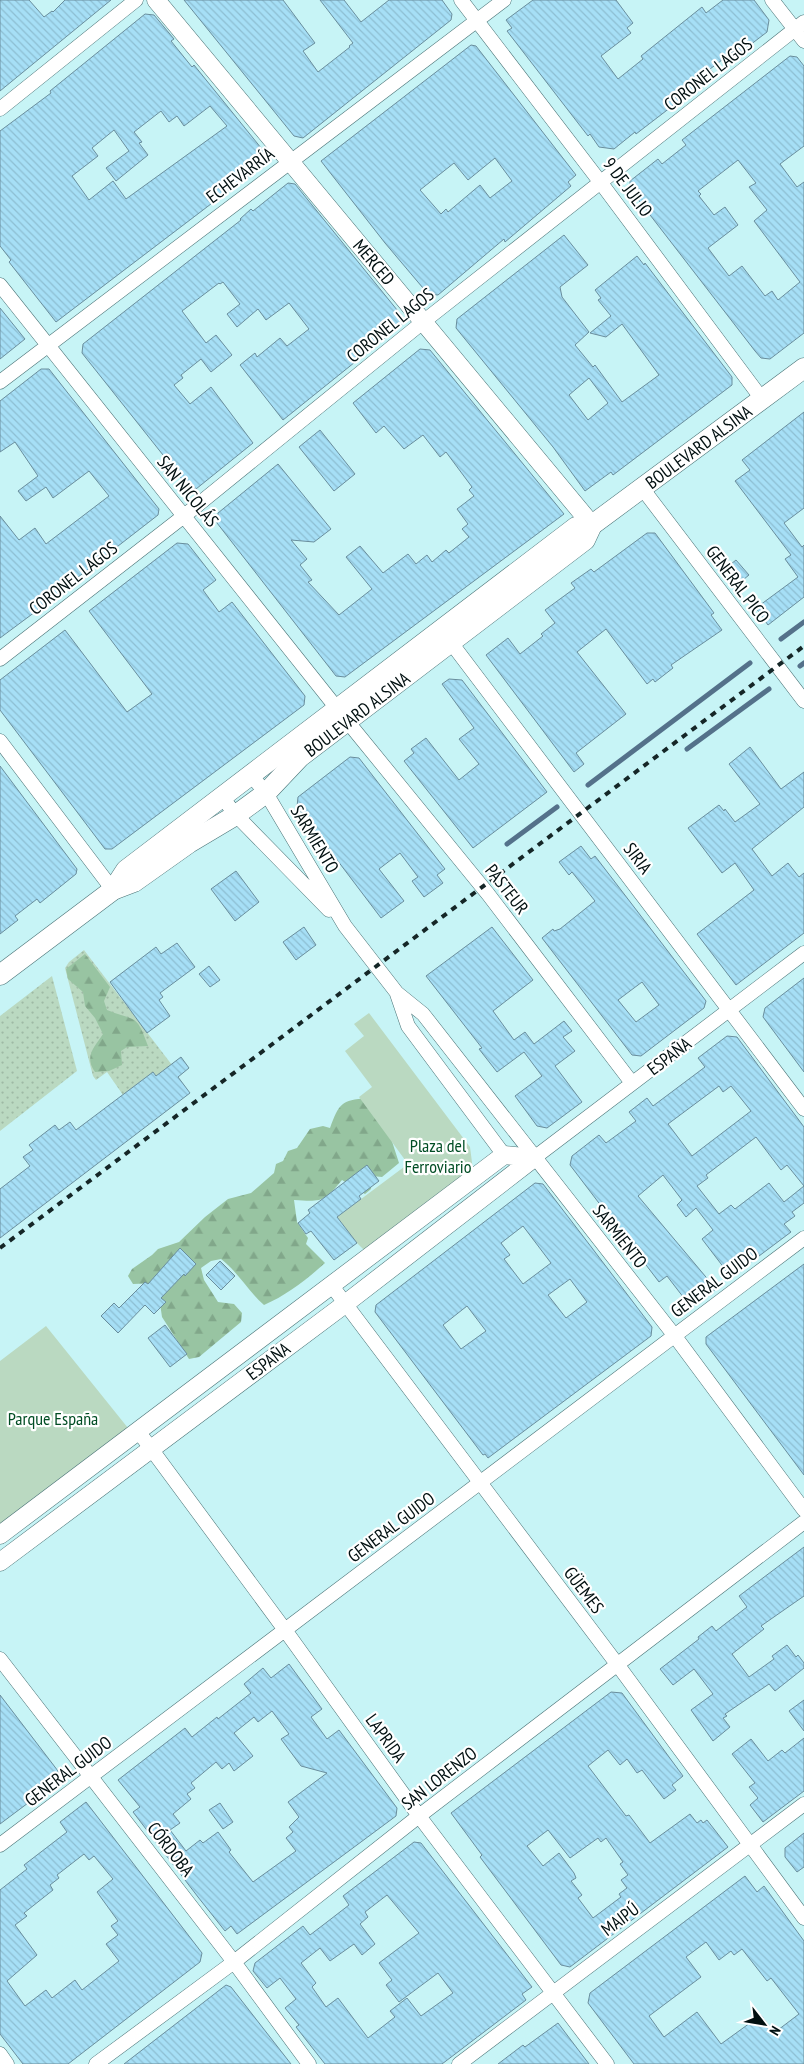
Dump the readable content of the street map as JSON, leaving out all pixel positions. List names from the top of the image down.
{
  "streets": {
    "main road": ["BOULEVARD ALSINA"],
    "street": [
      "CORONEL LAGOS",
      "ECHEVARRÍA",
      "9 DE JULIO",
      "MERCED",
      "SAN NICOLÁS",
      "GENERAL PICO",
      "SARMIENTO",
      "SIRIA",
      "PASTEUR",
      "ESPAÑA",
      "GENERAL GUIDO",
      "GÜEMES",
      "LAPRIDA",
      "SAN LORENZO",
      "CÓRDOBA",
      "MAIPÚ"
    ]
  },
  "crossings": [
    ["CORONEL LAGOS", "9 DE JULIO"],
    ["CORONEL LAGOS", "MERCED"],
    ["CORONEL LAGOS", "SAN NICOLÁS"],
    ["ECHEVARRÍA", "9 DE JULIO"],
    ["ECHEVARRÍA", "MERCED"],
    ["ECHEVARRÍA", "SAN NICOLÁS"],
    ["9 DE JULIO", "BOULEVARD ALSINA"],
    ["MERCED", "BOULEVARD ALSINA"],
    ["BOULEVARD ALSINA", "SAN NICOLÁS"],
    ["BOULEVARD ALSINA", "GENERAL PICO"],
    ["BOULEVARD ALSINA", "SARMIENTO"],
    ["BOULEVARD ALSINA", "SIRIA"],
    ["BOULEVARD ALSINA", "PASTEUR"],
    ["SAN NICOLÁS", "PASTEUR"],
    ["SARMIENTO", "ESPAÑA"],
    ["SARMIENTO", "GENERAL GUIDO"],
    ["SIRIA", "ESPAÑA"],
    ["PASTEUR", "ESPAÑA"],
    ["ESPAÑA", "GÜEMES"],
    ["ESPAÑA", "LAPRIDA"],
    ["GENERAL GUIDO", "GÜEMES"],
    ["GENERAL GUIDO", "LAPRIDA"],
    ["GENERAL GUIDO", "CÓRDOBA"],
    ["GÜEMES", "SAN LORENZO"],
    ["GÜEMES", "MAIPÚ"],
    ["LAPRIDA", "SAN LORENZO"],
    ["LAPRIDA", "MAIPÚ"],
    ["SAN LORENZO", "CÓRDOBA"]
  ],
  "parks": ["Plaza del Ferroviario", "Parque España"],
  "north": "bottom right"
}
